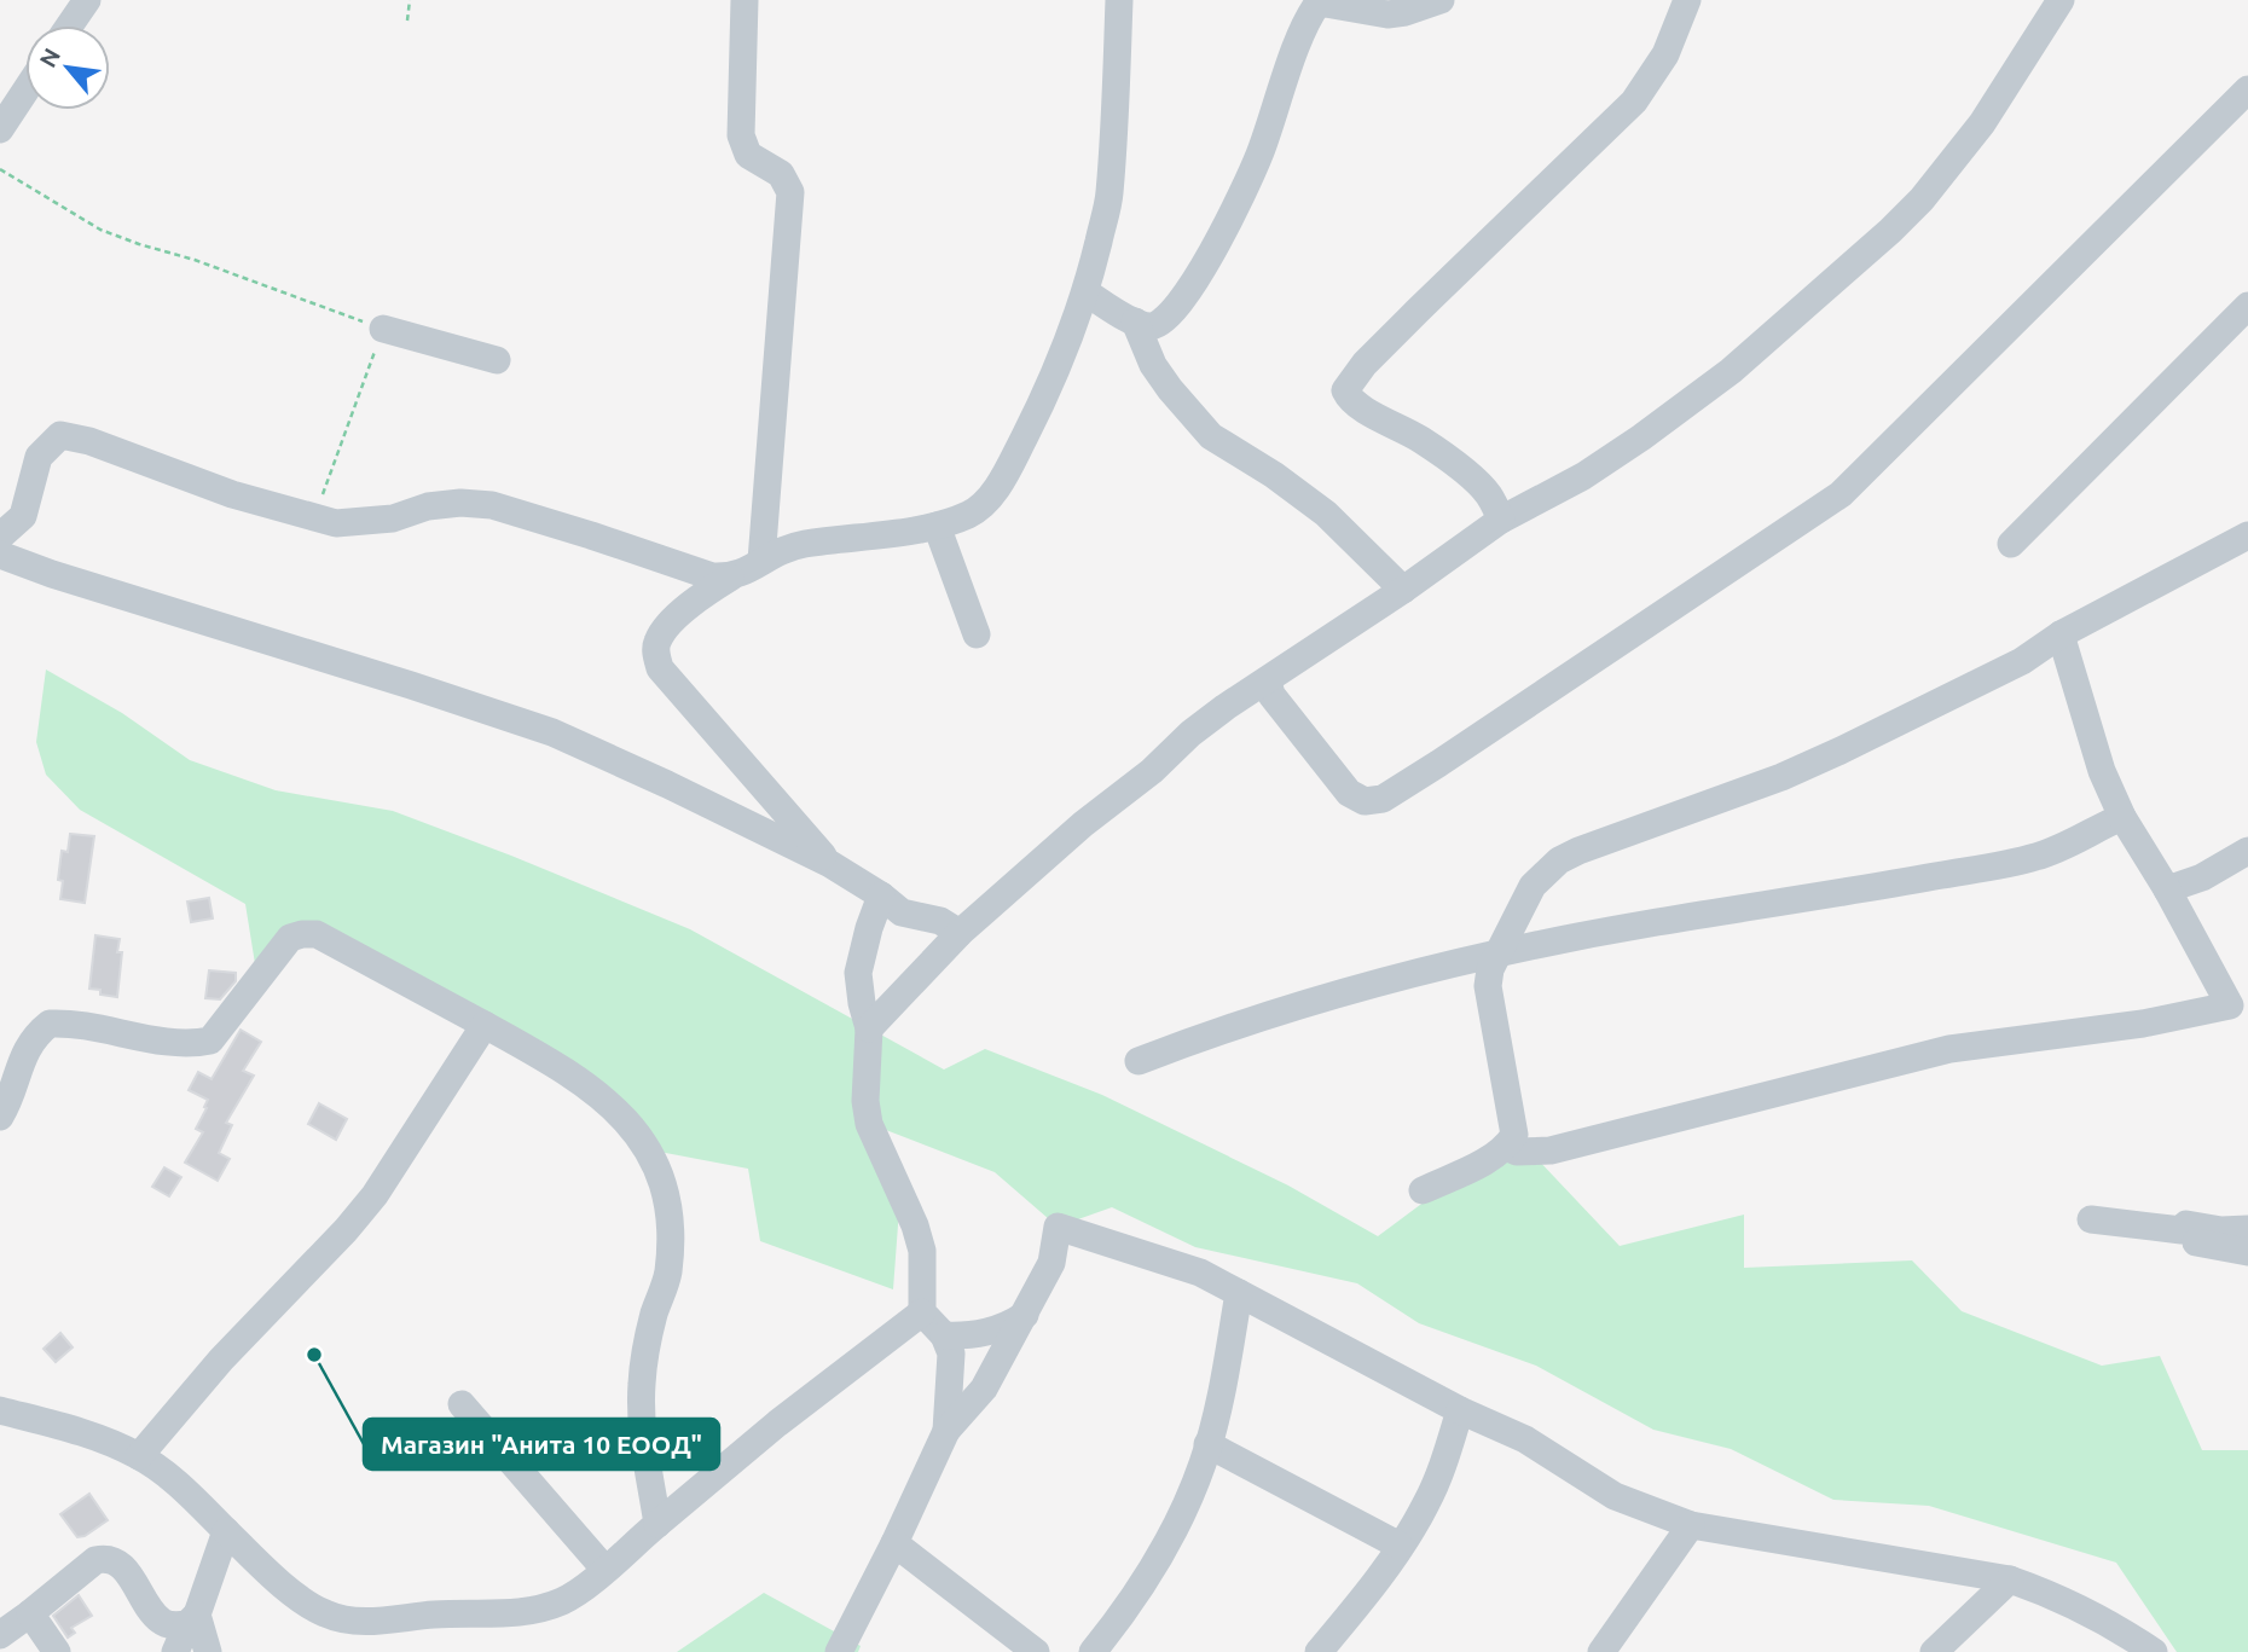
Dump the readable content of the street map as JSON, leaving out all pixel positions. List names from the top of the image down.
{
  "places": ["Магазин \"Анита 10 ЕООД\""],
  "north": "top left"
}
